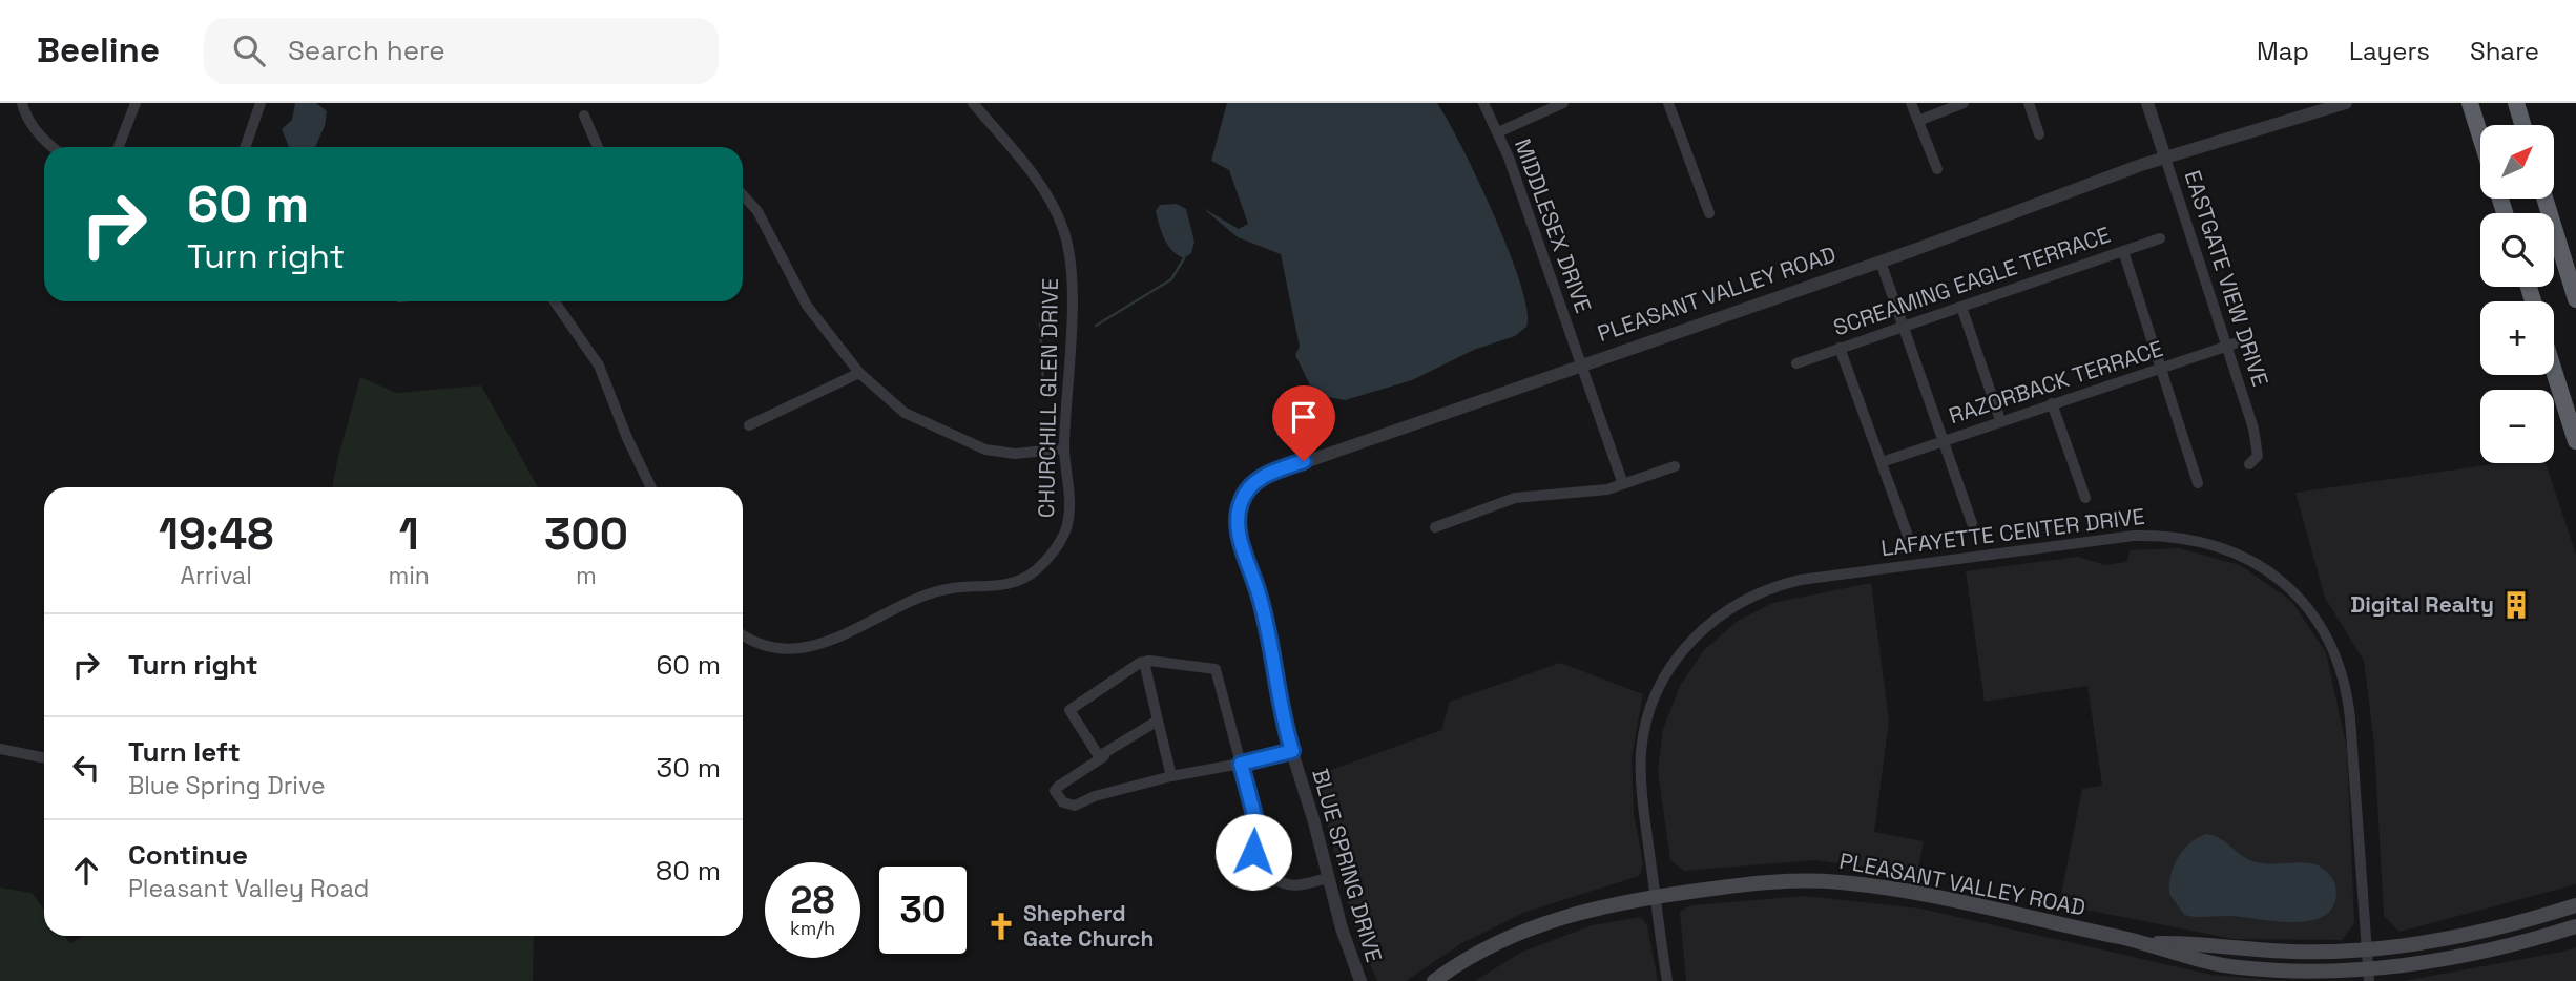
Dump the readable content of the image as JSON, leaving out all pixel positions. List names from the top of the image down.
{
  "streets": {
    "main road": ["PLEASANT VALLEY ROAD"],
    "street": [
      "MIDDLESEX DRIVE",
      "EASTGATE VIEW DRIVE",
      "SCREAMING EAGLE TERRACE",
      "RAZORBACK TERRACE",
      "CHURCHILL GLEN DRIVE",
      "LAFAYETTE CENTER DRIVE",
      "BLUE SPRING DRIVE"
    ]
  },
  "crossings": [
    ["MIDDLESEX DRIVE", "PLEASANT VALLEY ROAD"],
    ["EASTGATE VIEW DRIVE", "PLEASANT VALLEY ROAD"],
    ["EASTGATE VIEW DRIVE", "RAZORBACK TERRACE"],
    ["PLEASANT VALLEY ROAD", "LAFAYETTE CENTER DRIVE"],
    ["PLEASANT VALLEY ROAD", "BLUE SPRING DRIVE"]
  ],
  "places": {
    "building": ["Digital Realty"],
    "church": ["Shepherd Gate Church"]
  },
  "north": "top right",
  "page": {
    "header": "Beeline",
    "search": "Search here",
    "nav": ["Map", "Layers", "Share"],
    "map_buttons": ["+", "−"],
    "turn": ["60 m", "Turn right"],
    "eta": [
      "19:48",
      "Arrival",
      "1",
      "min",
      "300",
      "m"
    ],
    "list": [
      {
        "name": "Turn right",
        "value": "60 m"
      },
      {
        "name": "Turn left",
        "note": "Blue Spring Drive",
        "value": "30 m"
      },
      {
        "name": "Continue",
        "note": "Pleasant Valley Road",
        "value": "80 m"
      }
    ],
    "speed": "28 km/h",
    "limit": "30"
  }
}
